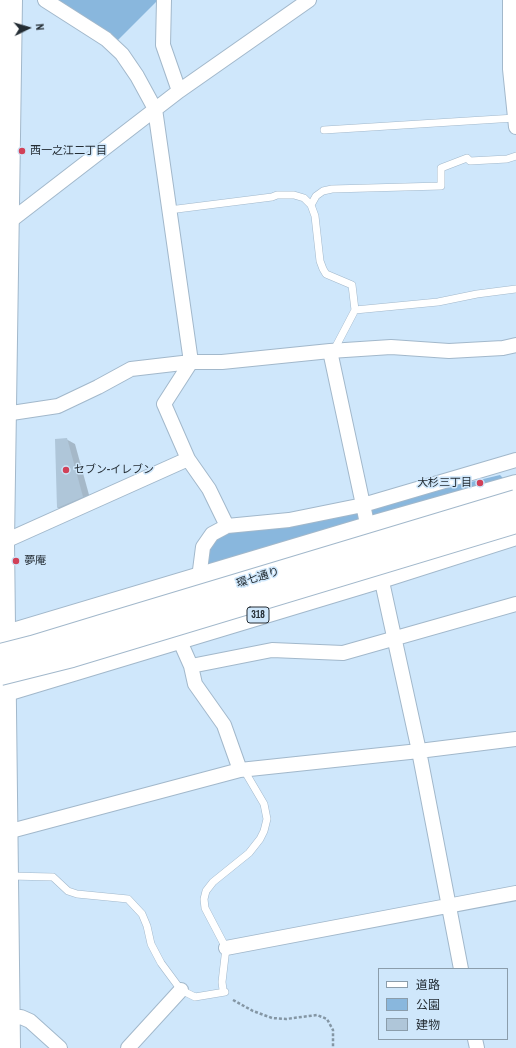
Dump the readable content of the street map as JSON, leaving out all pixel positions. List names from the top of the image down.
{
  "streets": {
    "main road": ["環七通り", "318"]
  },
  "crossings": [
    ["環七通り", "318"]
  ],
  "places": [
    "西一之江二丁目",
    "セブン-イレブン",
    "大杉三丁目",
    "夢庵"
  ],
  "legend": ["道路", "公園", "建物"],
  "north": "right"
}
